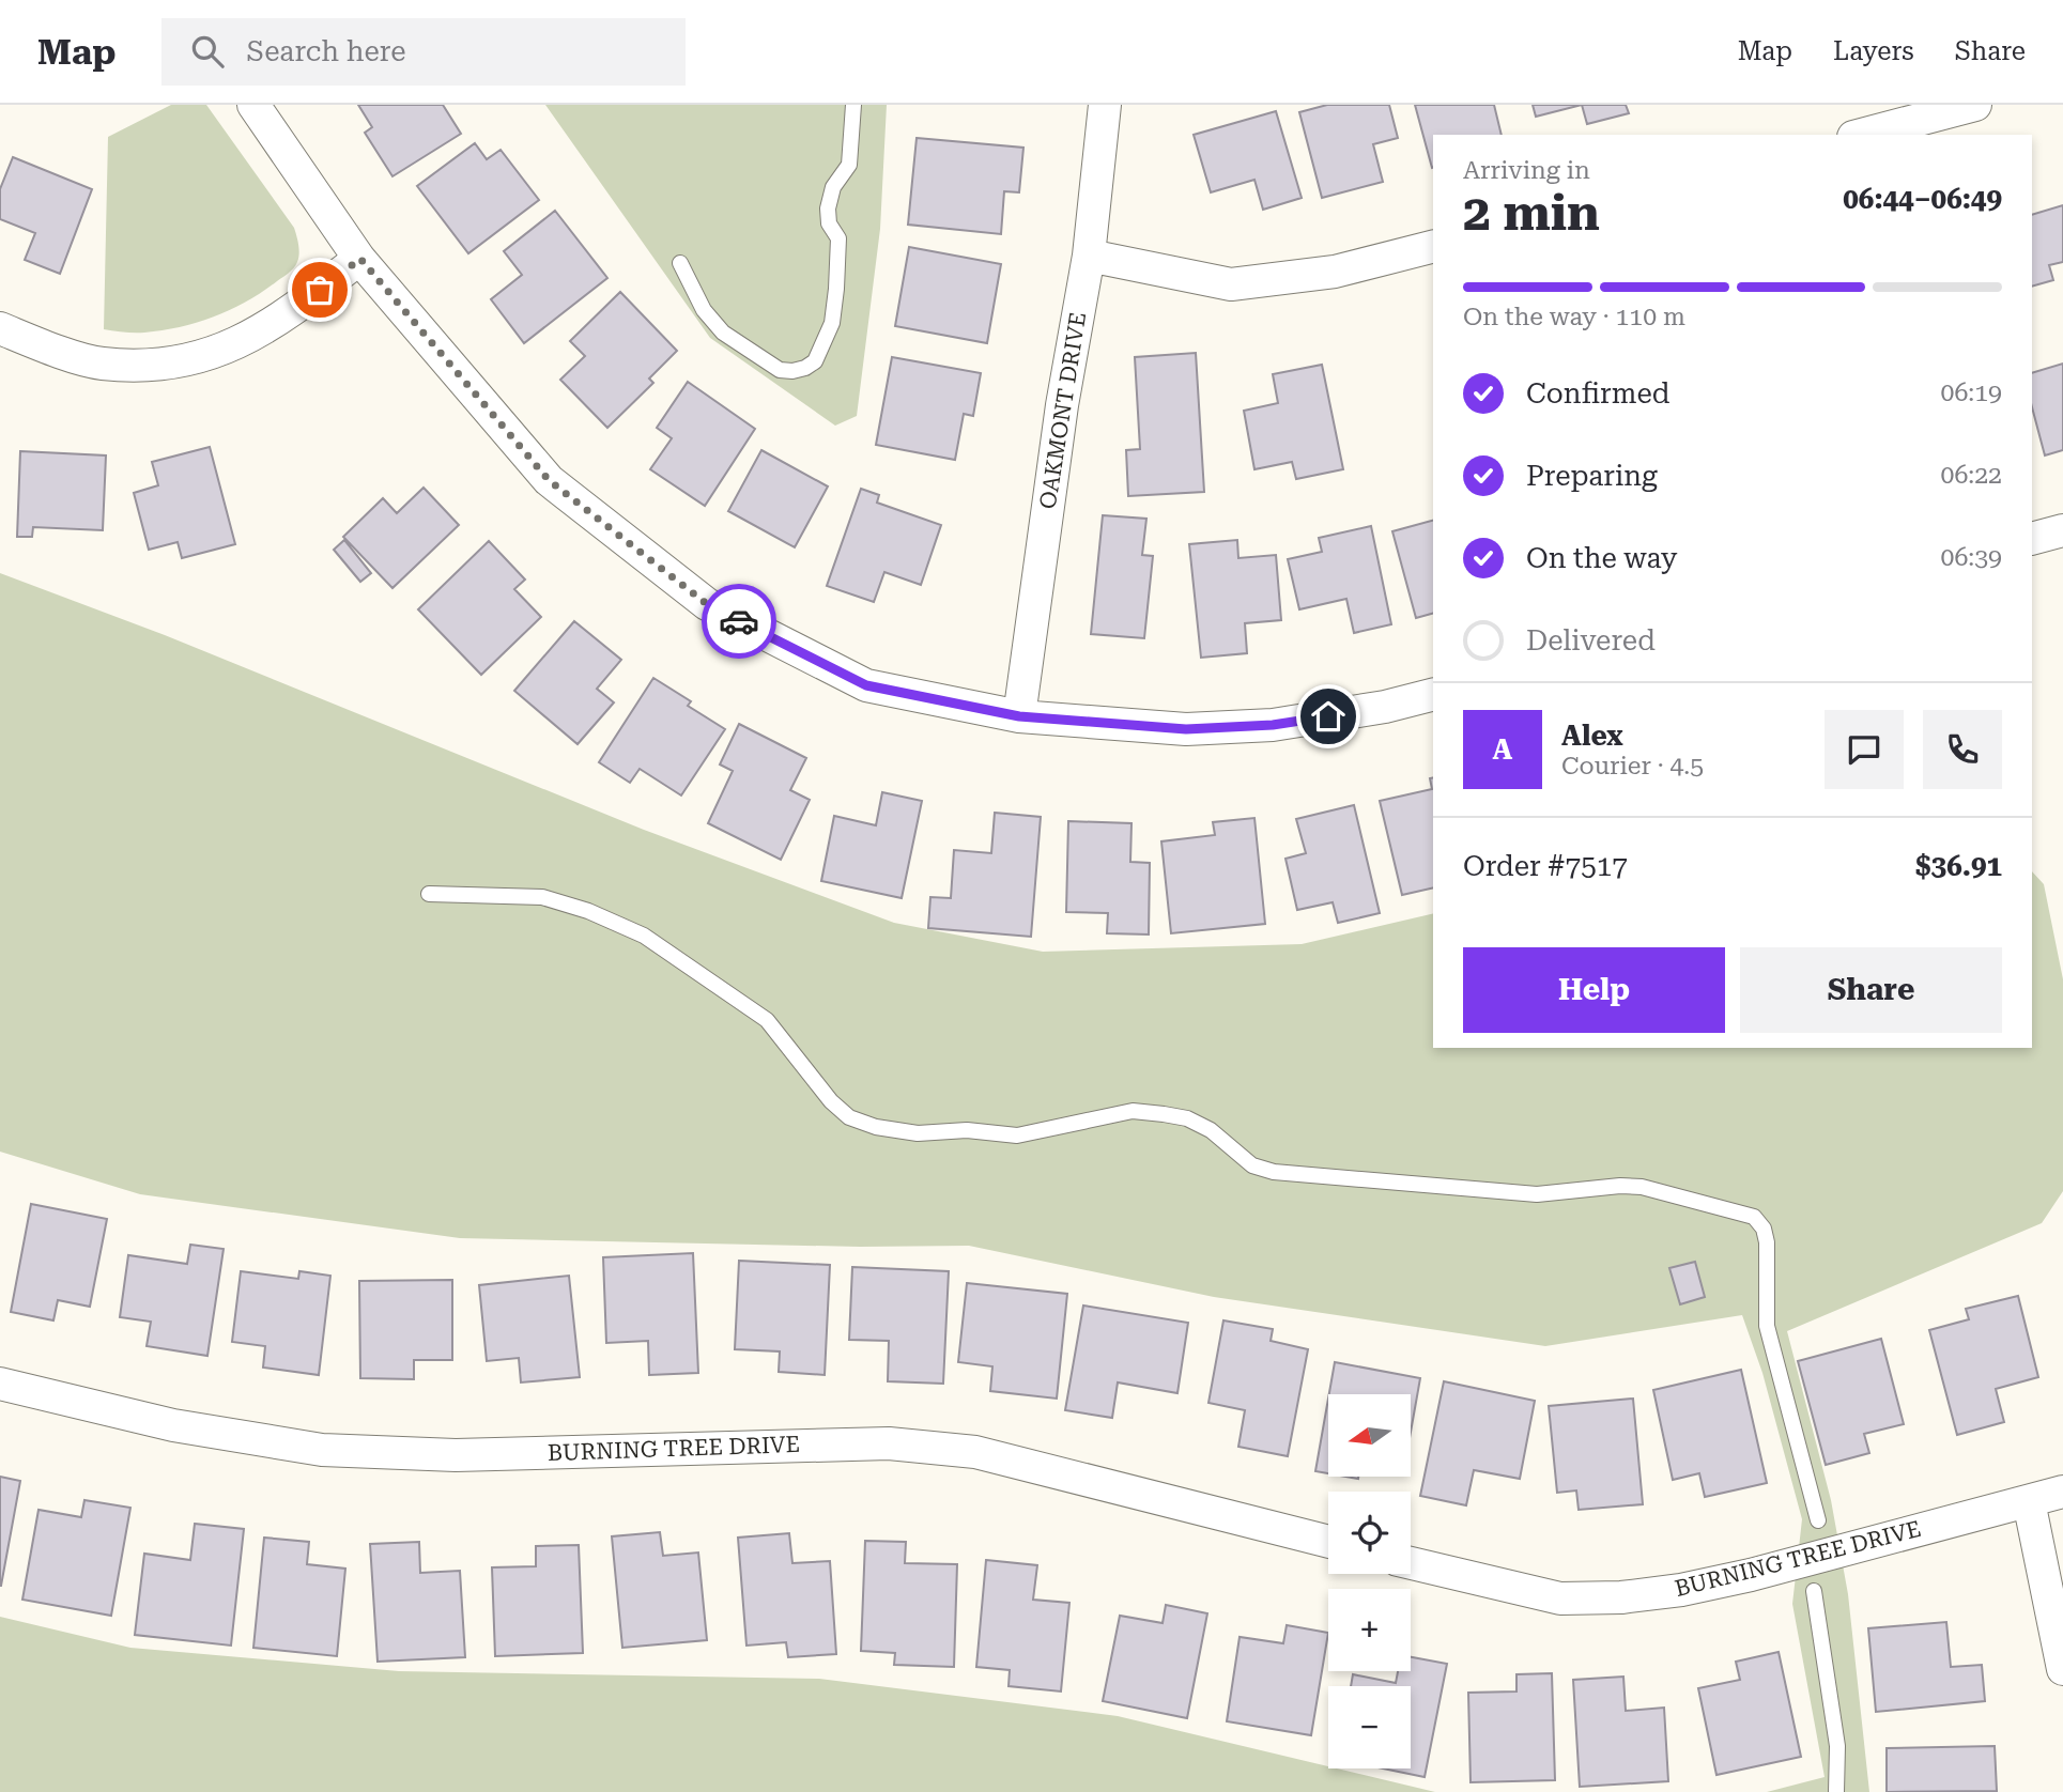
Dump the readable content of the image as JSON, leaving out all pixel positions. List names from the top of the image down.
{
  "streets": {
    "street": ["OAKMONT DRIVE", "BURNING TREE DRIVE"]
  },
  "north": "left",
  "page": {
    "header": "Map",
    "search": "Search here",
    "nav": ["Map", "Layers", "Share"],
    "heading": ["2 min", "Arriving in", "06:44–06:49"],
    "panel": [
      "Alex",
      "Courier · 4.5",
      "Order #7517",
      "$36.91"
    ],
    "bar": "On the way · 110 m",
    "list": [
      ["Confirmed", "06:19"],
      ["Preparing", "06:22"],
      ["On the way", "06:39"],
      "Delivered"
    ],
    "round": "A",
    "buttons": ["Help", "Share"],
    "map_buttons": ["+", "−"]
  }
}
